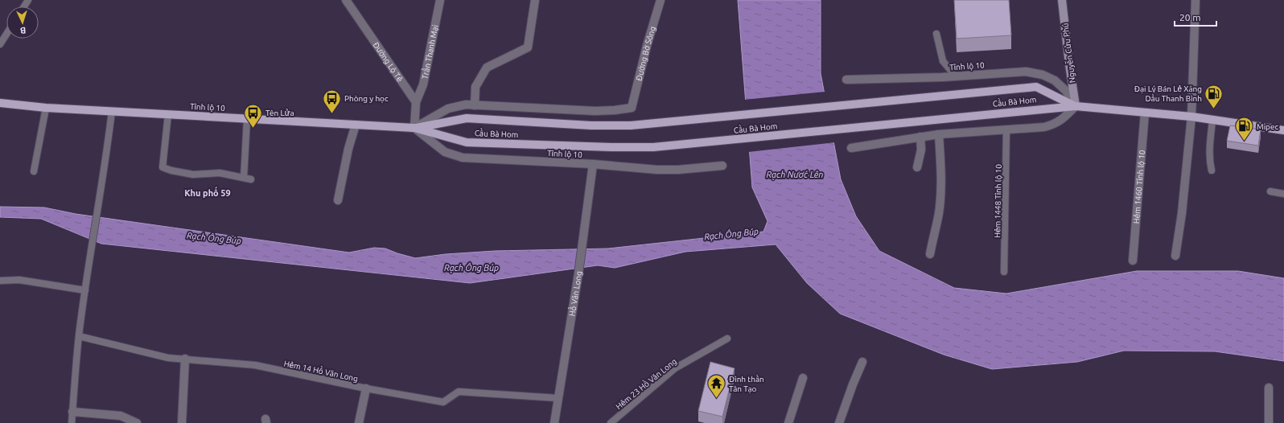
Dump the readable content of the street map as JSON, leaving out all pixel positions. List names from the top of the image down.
{
  "streets": {
    "main road": ["Nguyễn Cửu Phú", "Tỉnh lộ 10", "Cầu Bà Hom"],
    "street": [
      "Trần Thanh Mại",
      "Đường Bờ Sông",
      "Đường Lộ Tẻ",
      "Hẻm 1460 Tỉnh lộ 10",
      "Hồ Văn Long"
    ],
    "lane": ["Hẻm 1448 Tỉnh lộ 10", "Hẻm 14 Hồ Văn Long", "Hẻm 23 Hồ Văn Long"]
  },
  "crossings": [
    ["Trần Thanh Mại", "Đường Lộ Tẻ"],
    ["Nguyễn Cửu Phú", "Tỉnh lộ 10"],
    ["Nguyễn Cửu Phú", "Cầu Bà Hom"],
    ["Tỉnh lộ 10", "Cầu Bà Hom"],
    ["Tỉnh lộ 10", "Hồ Văn Long"],
    ["Hồ Văn Long", "Hẻm 14 Hồ Văn Long"]
  ],
  "districts": ["Khu phố 59"],
  "water": ["Rạch Nước Lên", "Rạch Ông Búp"],
  "places": {
    "fuel station": ["Đại Lý Bán Lẻ Xăng Dầu Thanh Bình", "Mipec"],
    "bus stop": ["Phòng y học", "Tên Lửa"],
    "temple": ["Đình thần Tân Tạo"]
  },
  "scale_bar": "20 m",
  "north": "bottom"
}
